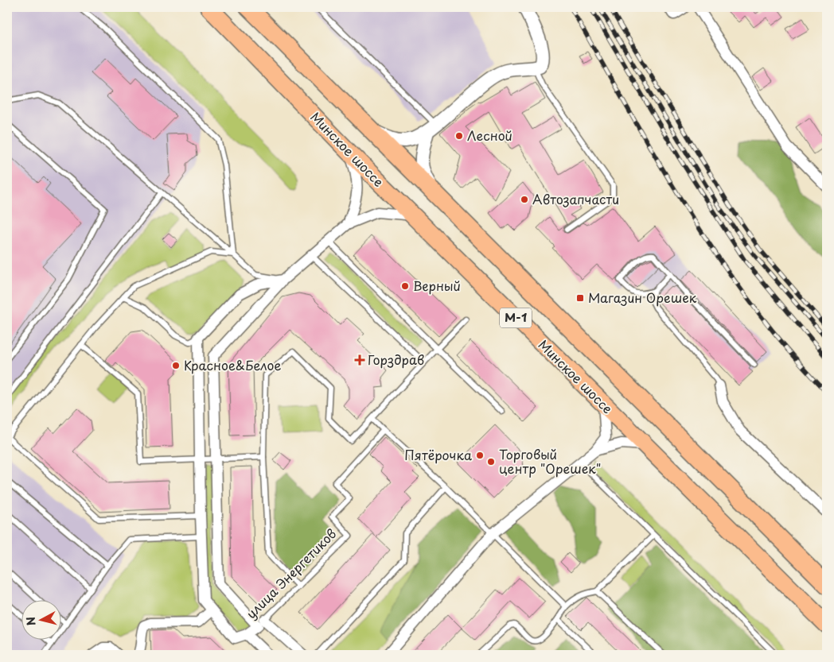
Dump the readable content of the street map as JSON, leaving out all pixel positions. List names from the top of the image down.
{
  "streets": {
    "highway": ["Минское шоссе", "М-1"],
    "street": ["улица Энергетиков"]
  },
  "places": {
    "other": [
      "Лесной",
      "Автозапчасти",
      "Верный",
      "Красное&Белое",
      "Пятёрочка",
      "Торговый центр \"Орешек\""
    ],
    "transit": ["Магазин Орешек"],
    "health": ["Горздрав"]
  },
  "north": "left"
}
